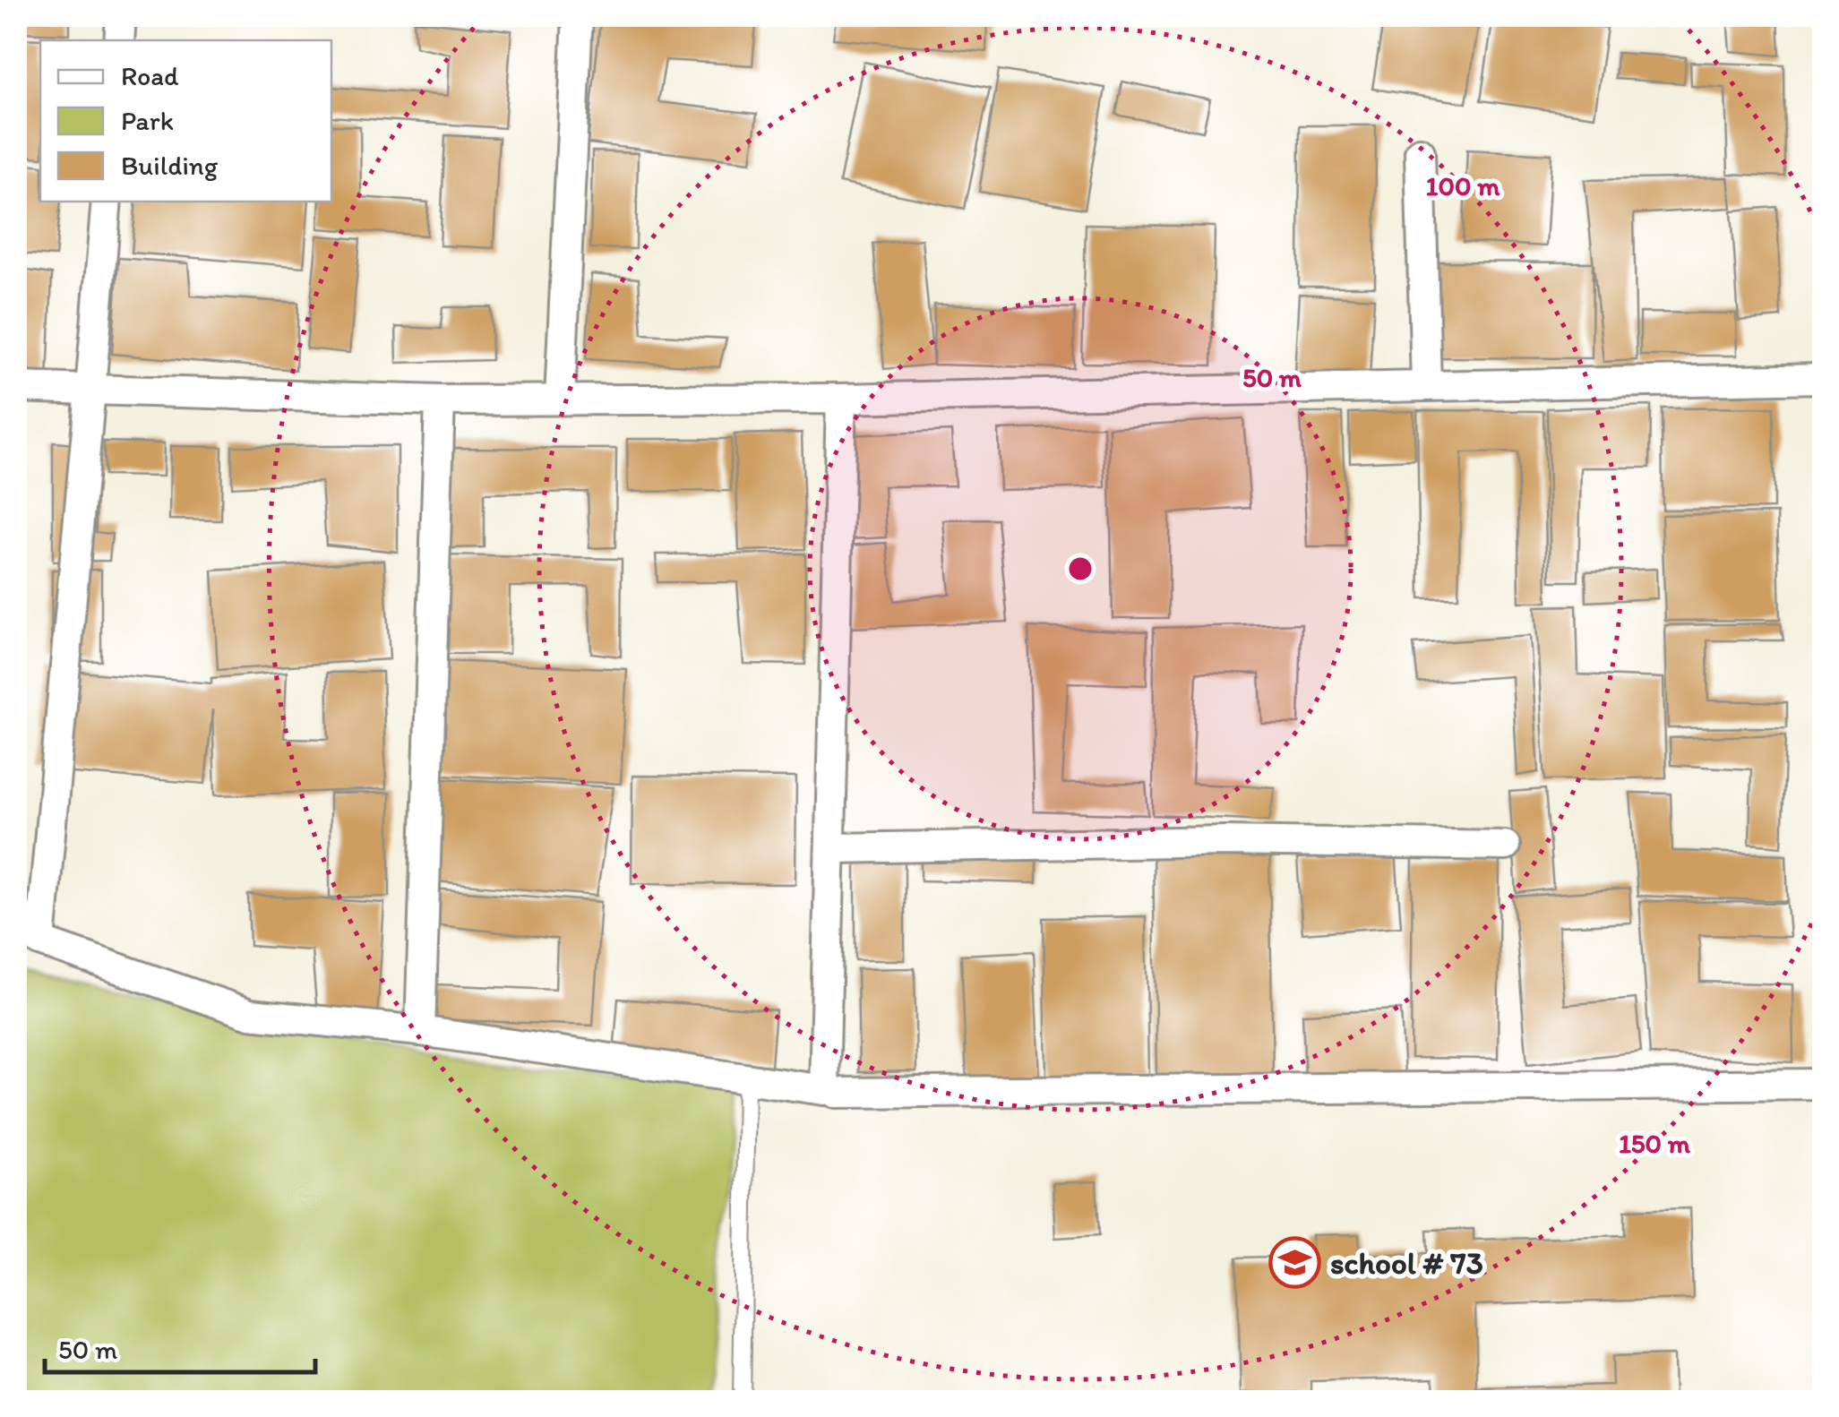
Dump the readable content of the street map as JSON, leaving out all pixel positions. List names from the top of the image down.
{
  "places": {
    "school or university": ["school # 73"]
  },
  "legend": ["Road", "Park", "Building"],
  "scale_bar": "50 m",
  "rings": ["100 m", "50 m", "150 m"]
}
